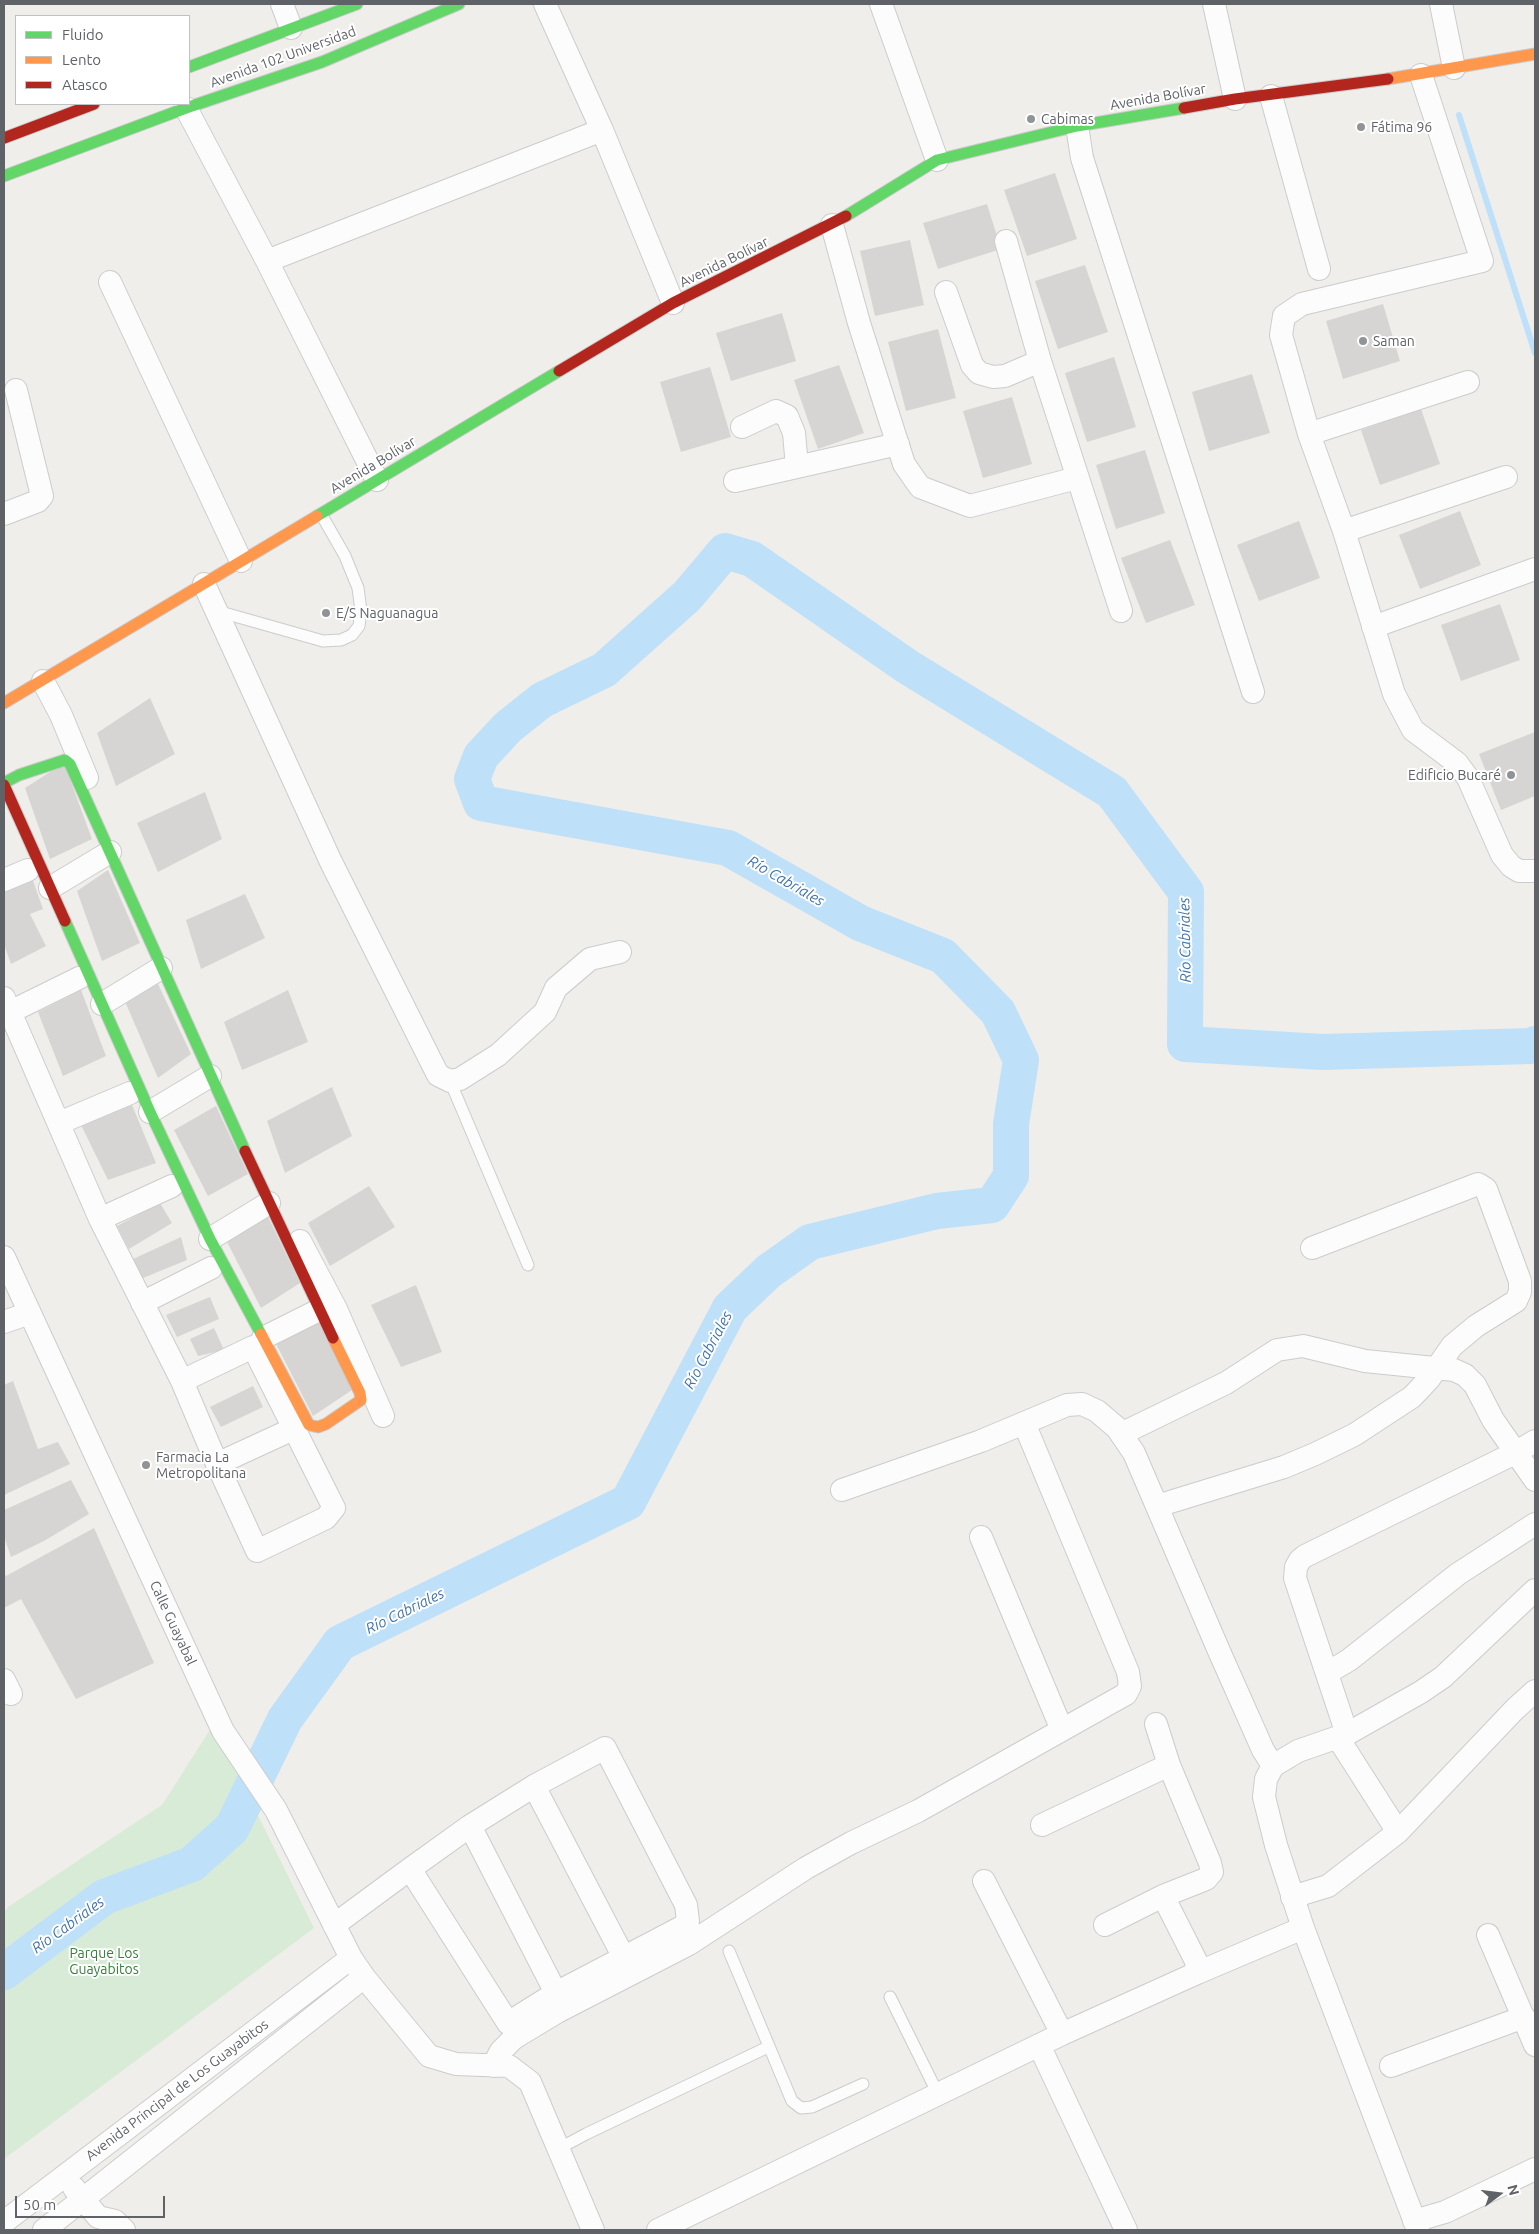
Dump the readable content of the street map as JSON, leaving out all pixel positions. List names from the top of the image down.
{
  "streets": {
    "street": [
      "Avenida 102 Universidad",
      "Avenida Bolívar",
      "Calle Guayabal",
      "Avenida Principal de Los Guayabitos"
    ]
  },
  "crossings": [
    ["Calle Guayabal", "Avenida Principal de Los Guayabitos"]
  ],
  "water": ["Río Cabriales"],
  "parks": ["Parque Los Guayabitos"],
  "places": [
    "Cabimas",
    "Fátima 96",
    "Saman",
    "E/S Naguanagua",
    "Edificio Bucaré",
    "Farmacia La Metropolitana"
  ],
  "legend": ["Fluido", "Lento", "Atasco"],
  "scale_bar": "50 m",
  "north": "right"
}
